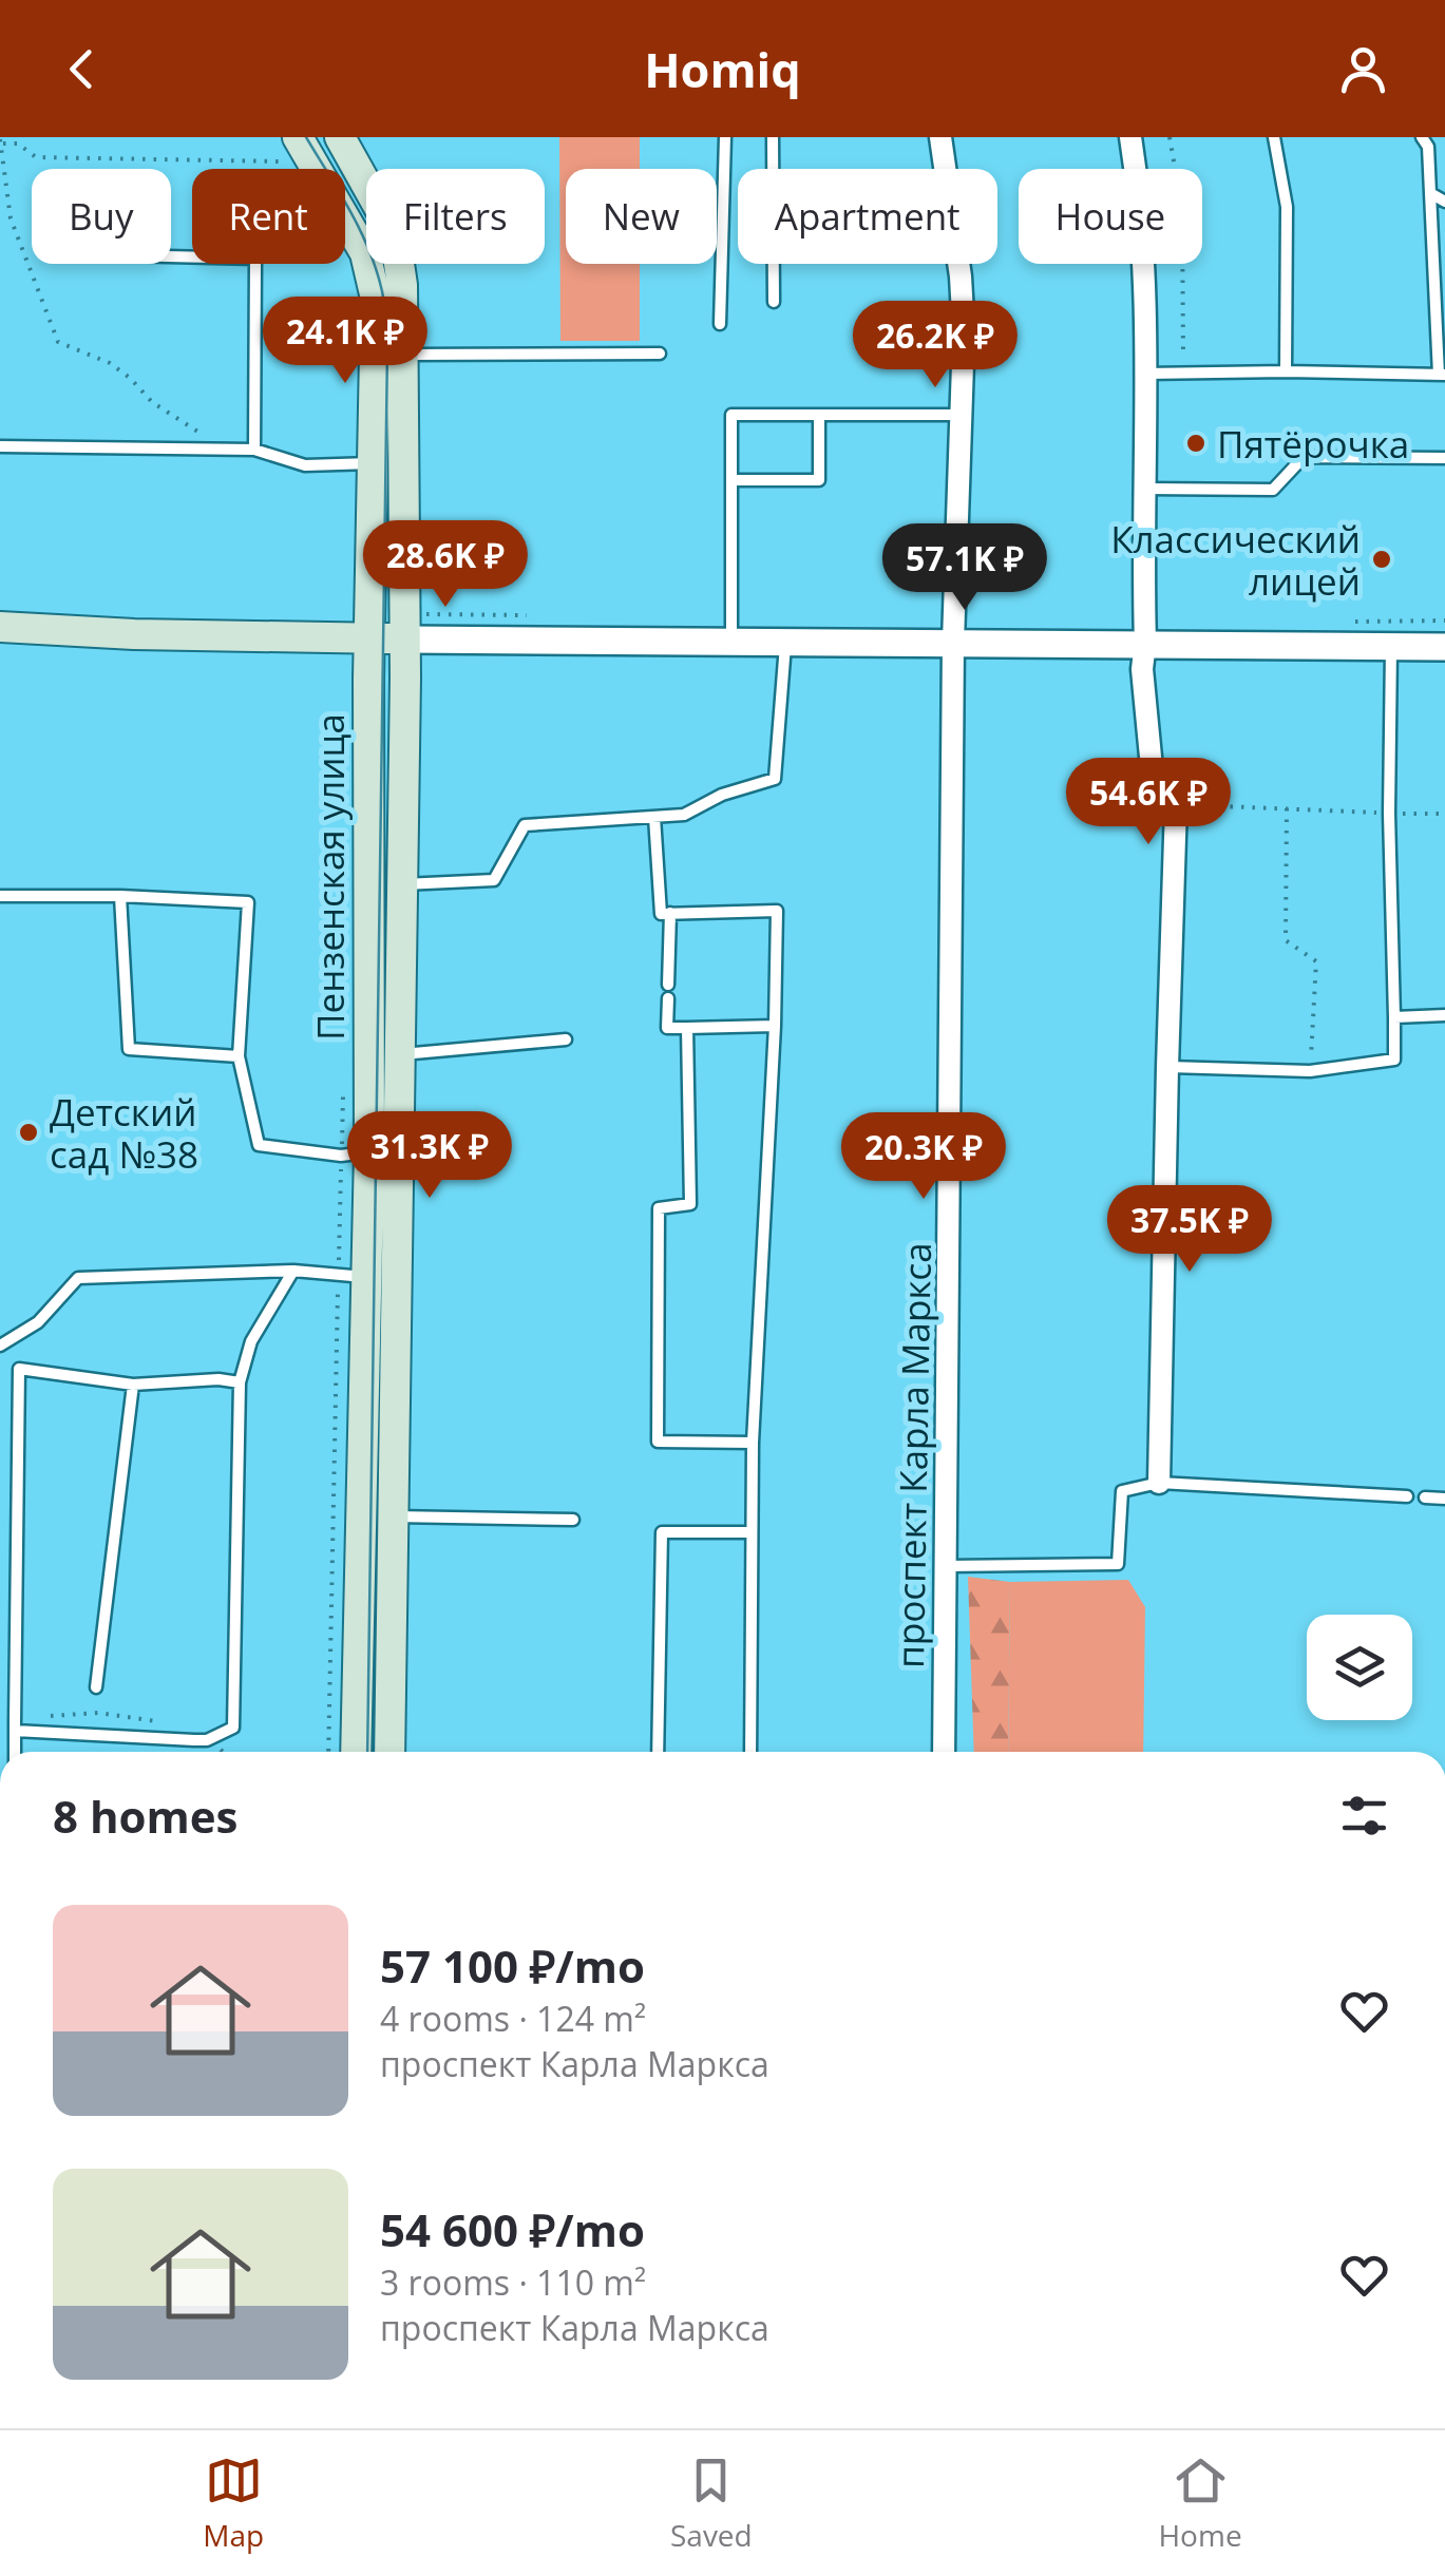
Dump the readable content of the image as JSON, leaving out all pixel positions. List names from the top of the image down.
{
  "streets": {
    "main road": ["Пензенская улица"],
    "street": ["проспект Карла Маркса"]
  },
  "places": ["Пятёрочка", "Классический лицей", "Детский сад №38"],
  "page": {
    "header": "Homiq",
    "chip": [
      "Buy",
      "Rent",
      "Filters",
      "New",
      "Apartment",
      "House"
    ],
    "price": [
      "24.1K ₽",
      "26.2K ₽",
      "28.6K ₽",
      "57.1K ₽",
      "54.6K ₽",
      "31.3K ₽",
      "20.3K ₽",
      "37.5K ₽"
    ],
    "heading": "8 homes",
    "list": [
      {
        "name": "57 100 ₽/mo",
        "note": "4 rooms · 124 m² · проспект Карла Маркса"
      },
      {
        "name": "54 600 ₽/mo",
        "note": "3 rooms · 110 m² · проспект Карла Маркса"
      }
    ],
    "tabs": ["Map", "Saved", "Home"]
  }
}
